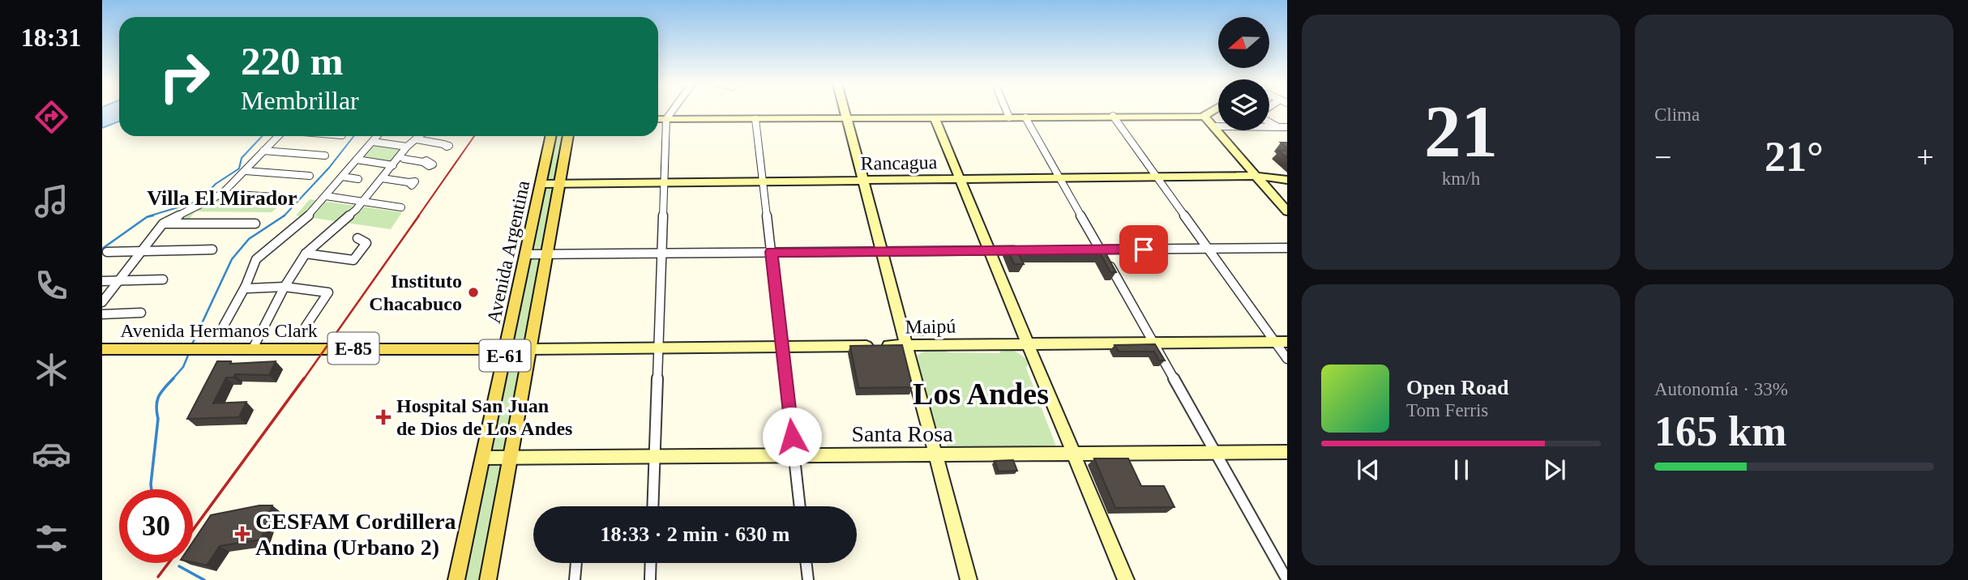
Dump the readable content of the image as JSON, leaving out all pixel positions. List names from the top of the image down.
{
  "streets": {
    "main road": [
      "Rancagua",
      "Avenida Argentina",
      "Maipú",
      "Avenida Hermanos Clark",
      "E-85",
      "E-61",
      "Santa Rosa"
    ]
  },
  "crossings": [
    ["Rancagua", "Avenida Argentina"],
    ["Avenida Argentina", "Maipú"],
    ["Avenida Argentina", "Avenida Hermanos Clark"],
    ["Avenida Argentina", "Santa Rosa"],
    ["Maipú", "Avenida Hermanos Clark"]
  ],
  "districts": ["Villa El Mirador", "Los Andes"],
  "places": {
    "other": ["Instituto Chacabuco"],
    "health": ["Hospital San Juan de Dios de Los Andes", "CESFAM Cordillera Andina (Urbano 2)"]
  },
  "north": "left",
  "page": {
    "tabs": "18:31",
    "tile": [
      ["21", "km/h"],
      "Clima",
      ["Autonomía · 33%", "165 km"]
    ],
    "turn": ["220 m", "Membrillar"],
    "heat": ["−", "21°", "+"],
    "song": ["Open Road", "Tom Ferris"],
    "limit": "30",
    "trip": "18:33 · 2 min · 630 m"
  }
}
